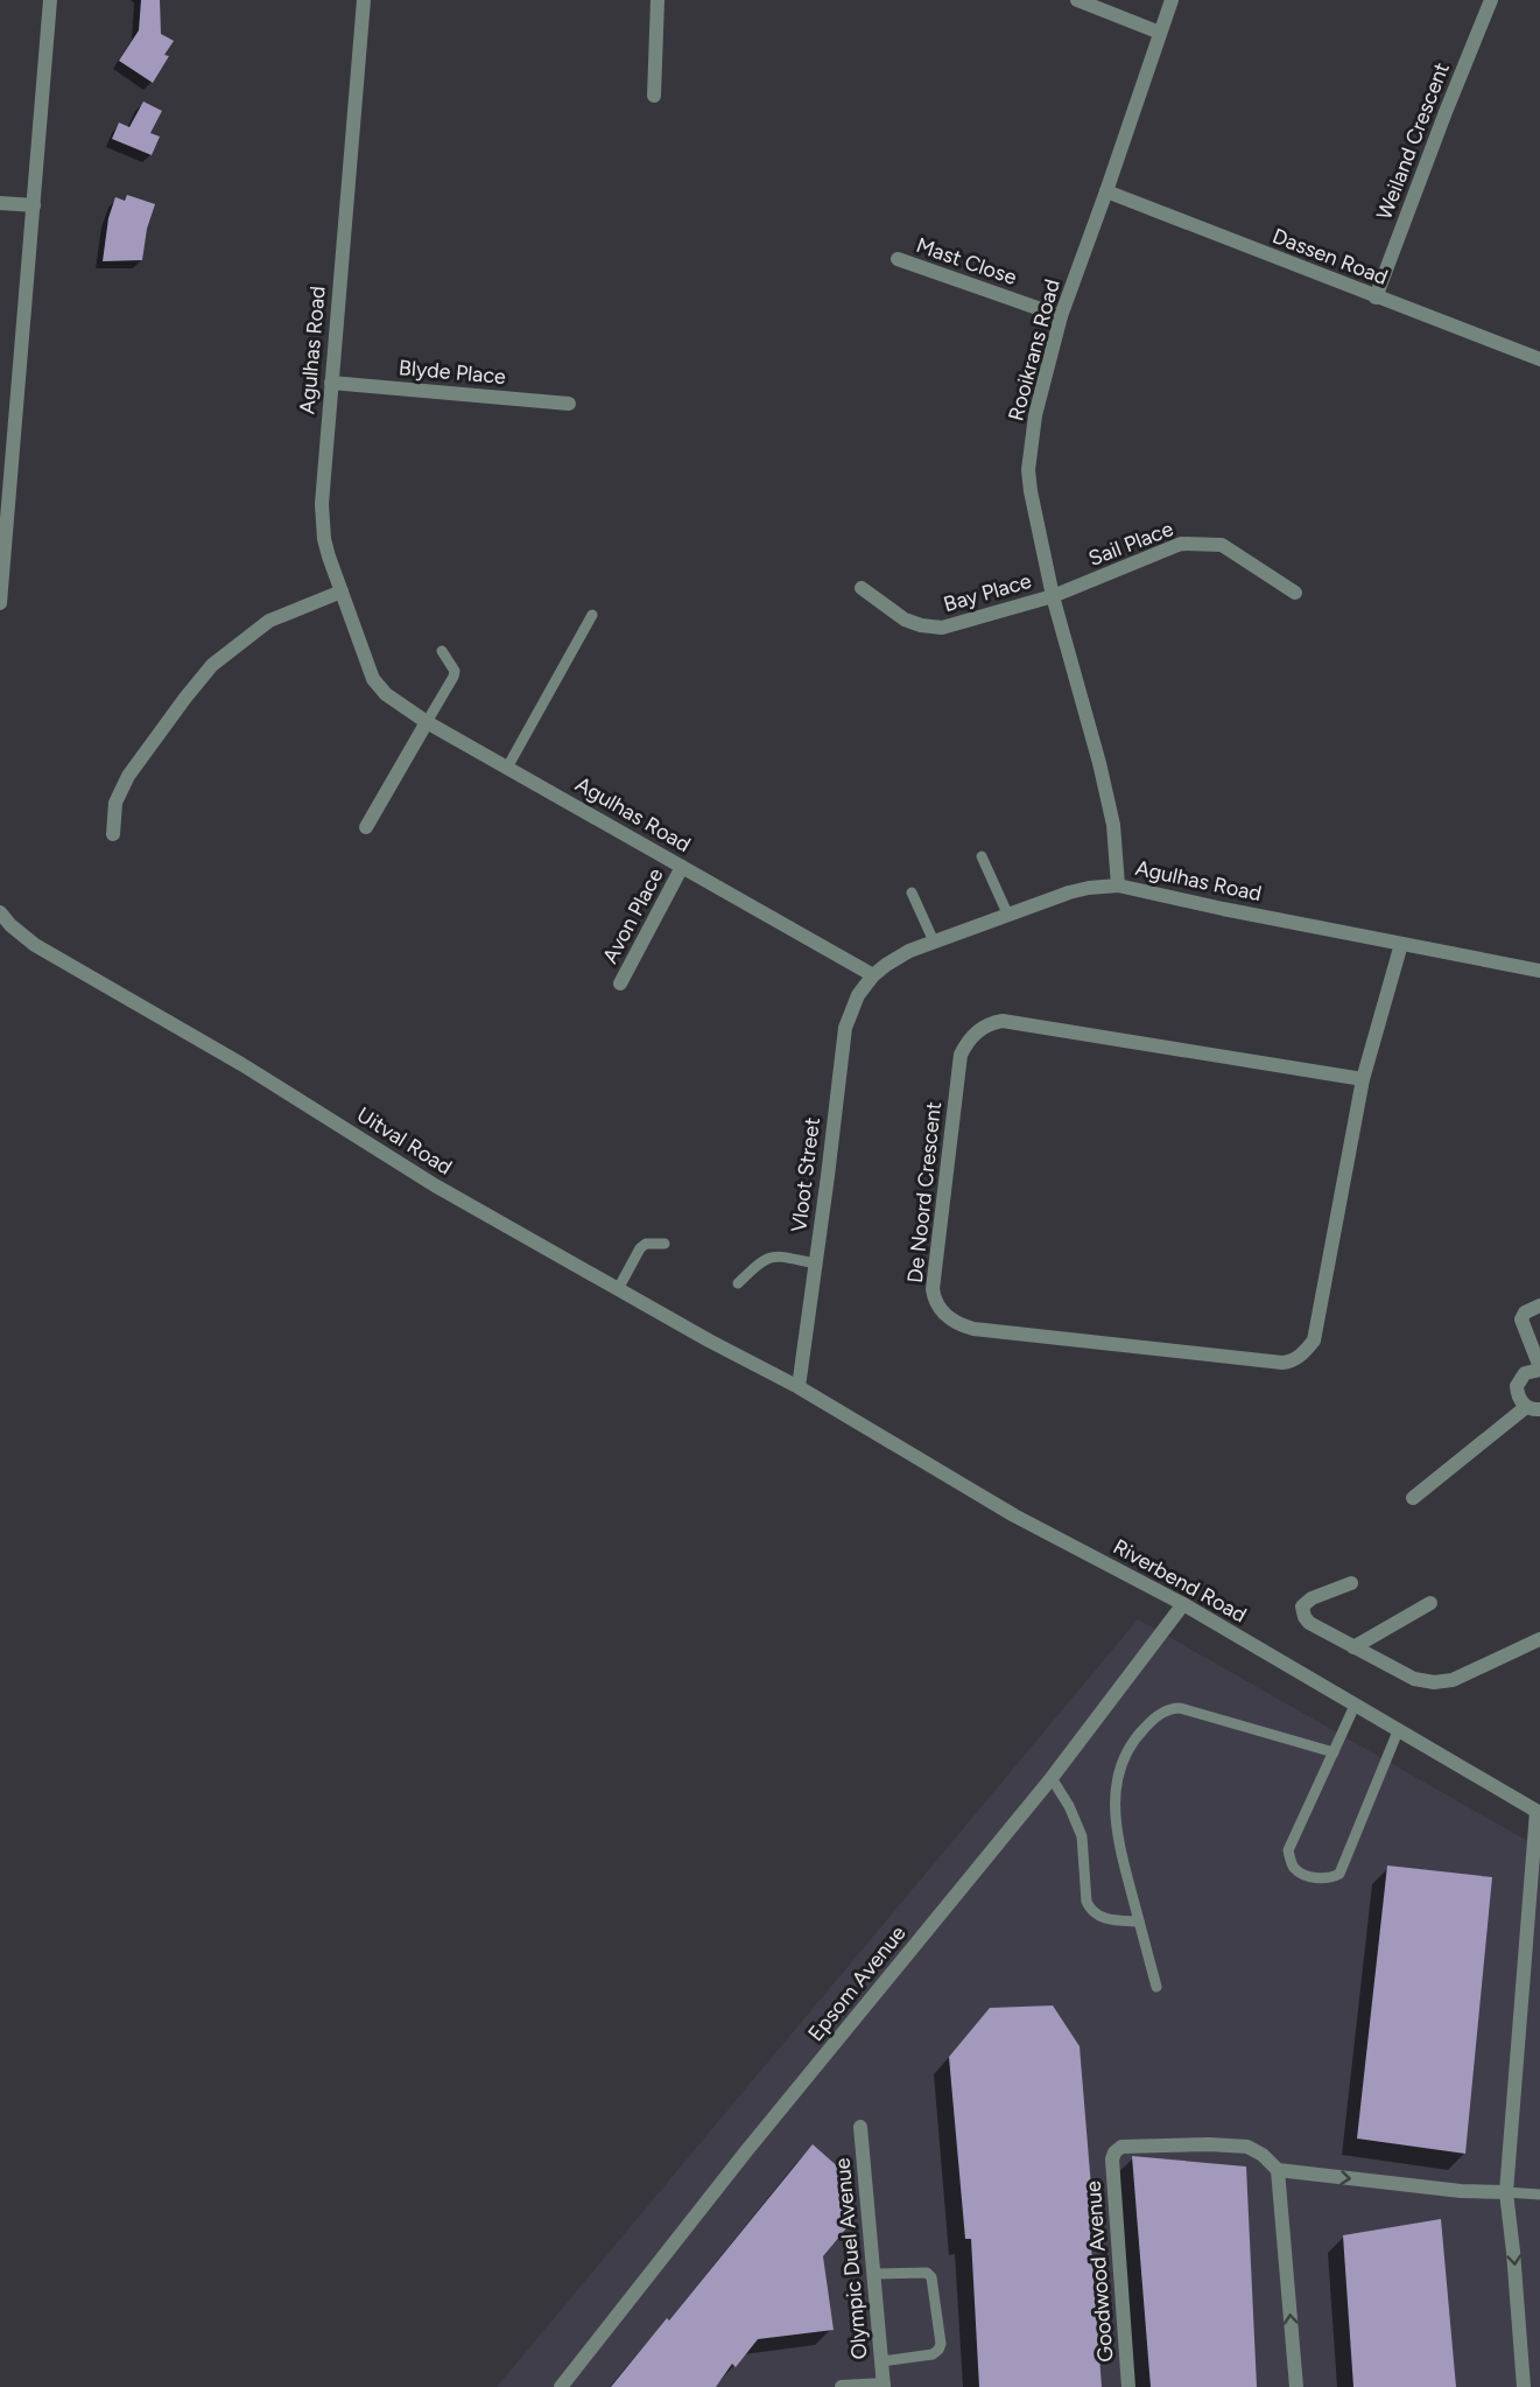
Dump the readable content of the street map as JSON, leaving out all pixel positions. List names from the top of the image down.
{
  "streets": {
    "street": [
      "Weiland Crescent",
      "Dassen Road",
      "Mast Close",
      "Agulhas Road",
      "Rooikrans Road",
      "Blyde Place",
      "Sail Place",
      "Bay Place",
      "Avon Place",
      "Uitval Road",
      "Vloot Street",
      "De Noord Crescent",
      "Riverbend Road",
      "Epsom Avenue",
      "Olympic Duel Avenue",
      "Goodwood Avenue"
    ]
  },
  "crossings": [
    ["Weiland Crescent", "Dassen Road"],
    ["Dassen Road", "Rooikrans Road"],
    ["Mast Close", "Rooikrans Road"],
    ["Agulhas Road", "Rooikrans Road"],
    ["Agulhas Road", "Blyde Place"],
    ["Agulhas Road", "Avon Place"],
    ["Agulhas Road", "Vloot Street"],
    ["Agulhas Road", "De Noord Crescent"],
    ["Rooikrans Road", "Sail Place"],
    ["Rooikrans Road", "Bay Place"],
    ["Sail Place", "Bay Place"],
    ["Uitval Road", "Vloot Street"],
    ["Uitval Road", "Riverbend Road"],
    ["Vloot Street", "Riverbend Road"],
    ["Riverbend Road", "Epsom Avenue"]
  ]
}
